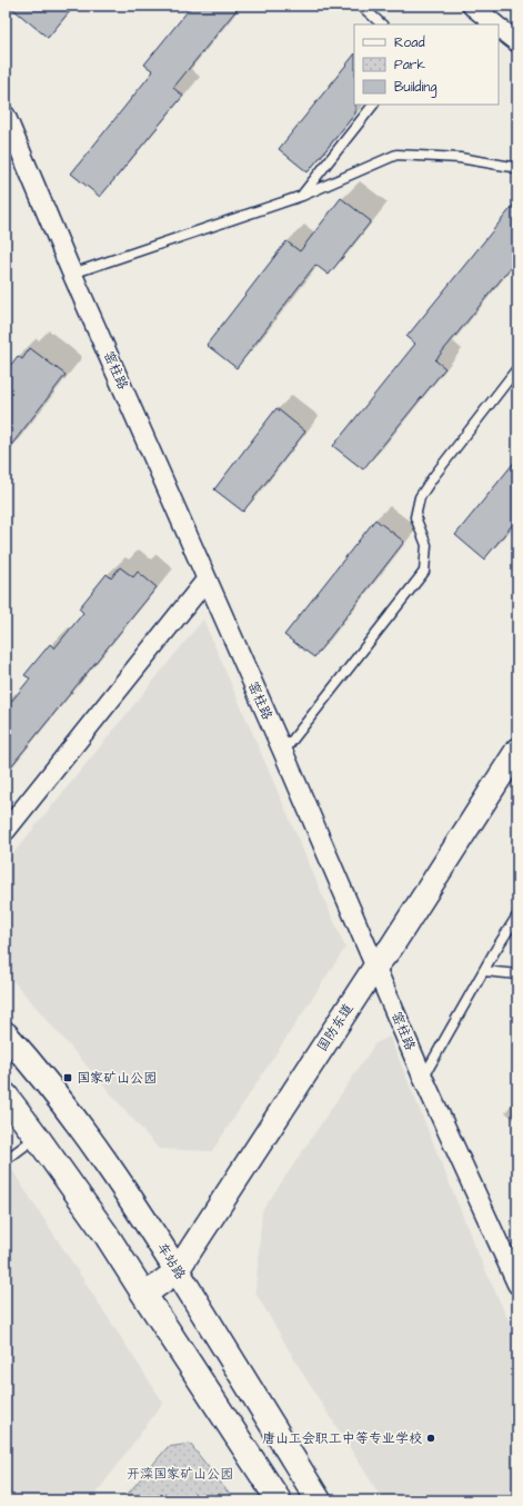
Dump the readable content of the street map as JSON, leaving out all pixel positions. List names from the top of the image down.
{
  "streets": {
    "main road": ["车站路"],
    "street": ["窑柱路", "国防东道"]
  },
  "crossings": [
    ["窑柱路", "国防东道"],
    ["国防东道", "车站路"]
  ],
  "parks": ["开滦国家矿山公园"],
  "places": {
    "transit": ["国家矿山公园"],
    "other": ["唐山工会职工中等专业学校"]
  },
  "legend": ["Road", "Park", "Building"]
}
